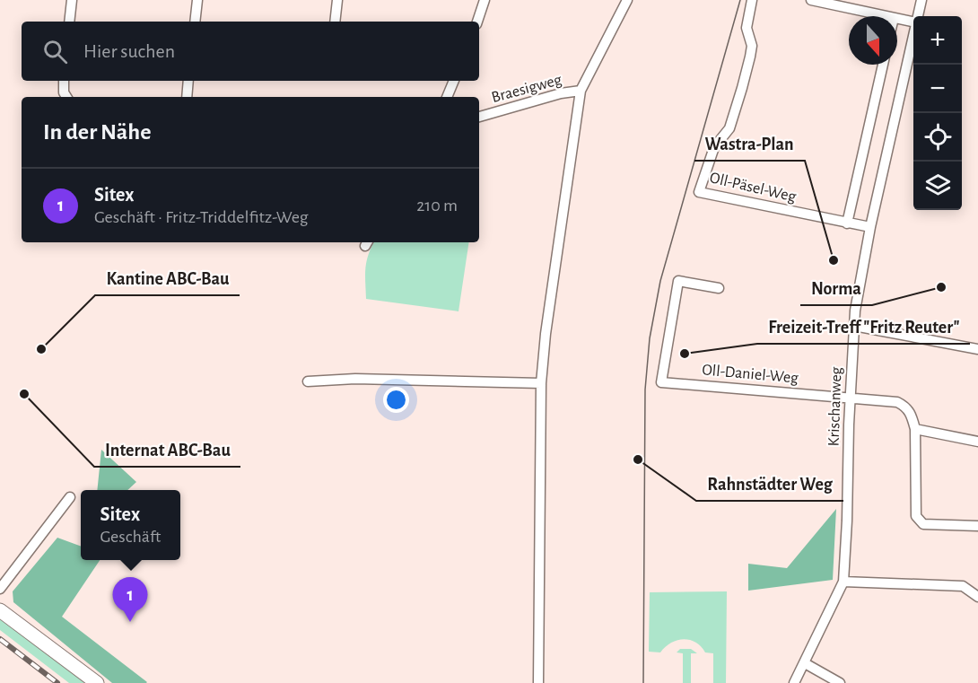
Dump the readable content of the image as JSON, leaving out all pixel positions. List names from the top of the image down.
{
  "streets": {
    "street": [
      "Braesigweg",
      "Oll-Päsel-Weg",
      "Oll-Daniel-Weg",
      "Krischanweg"
    ]
  },
  "crossings": [
    ["Oll-Päsel-Weg", "Krischanweg"],
    ["Oll-Daniel-Weg", "Krischanweg"]
  ],
  "places": [
    "Wastra-Plan",
    "Norma",
    "Kantine ABC-Bau",
    "Freizeit-Treff \"Fritz Reuter\"",
    "Internat ABC-Bau",
    "Rahnstädter Weg"
  ],
  "north": "bottom",
  "page": {
    "map_buttons": ["+", "−"],
    "search": "Hier suchen",
    "heading": "In der Nähe",
    "list": [
      {
        "mark": "1",
        "name": "Sitex",
        "note": "Geschäft · Fritz-Triddelfitz-Weg",
        "value": "210 m"
      }
    ],
    "popup": ["Sitex", "Geschäft"],
    "pins": "1"
  }
}
